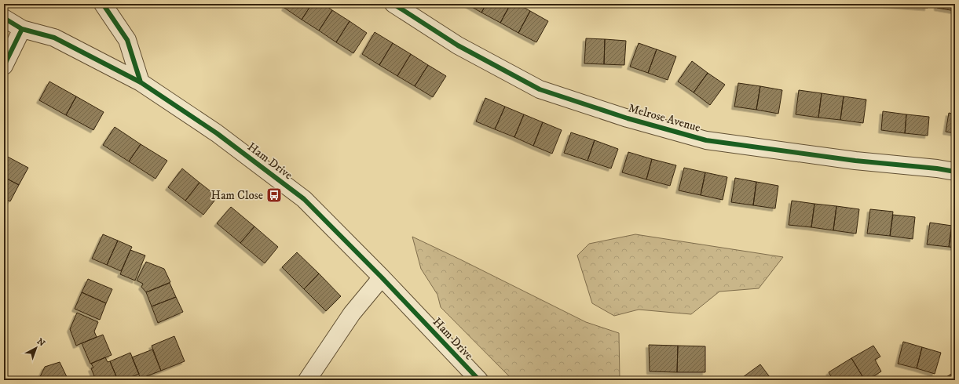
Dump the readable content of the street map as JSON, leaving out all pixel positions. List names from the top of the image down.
{
  "streets": {
    "street": ["Melrose Avenue", "Ham Drive"]
  },
  "places": {
    "bus stop": ["Ham Close"]
  },
  "north": "top right"
}
